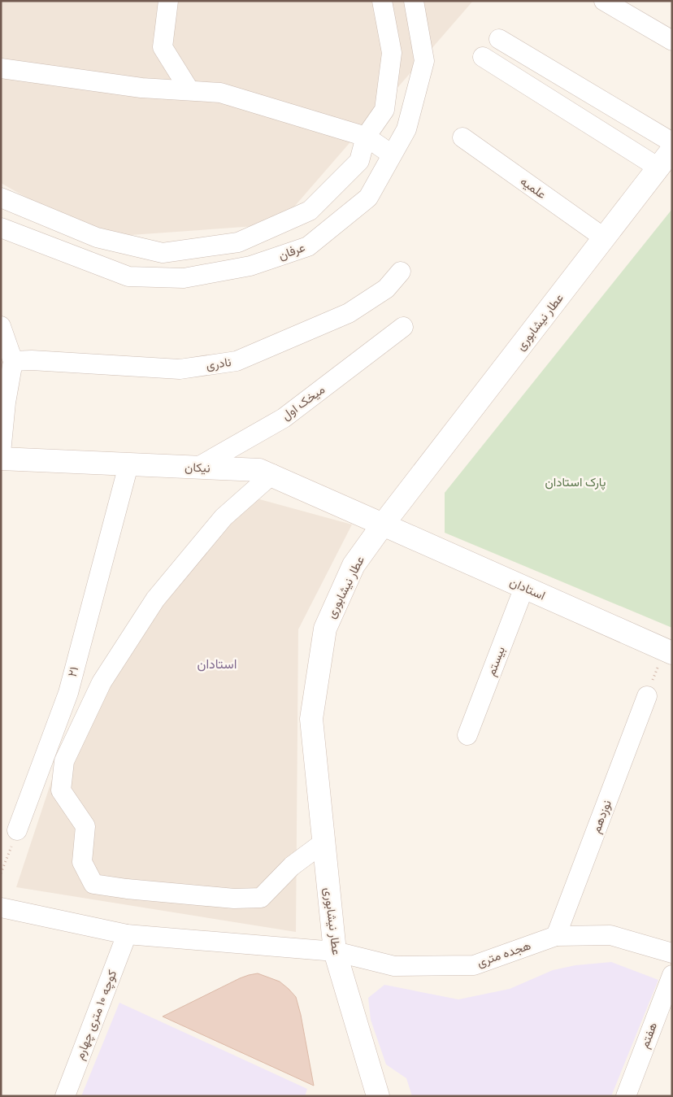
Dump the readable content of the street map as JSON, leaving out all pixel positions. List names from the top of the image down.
{
  "streets": {
    "main road": ["عطار نیشابوری", "نیکان", "استادان"],
    "street": [
      "علمیه",
      "عرفان",
      "نادری",
      "میخک اول",
      "بیستم",
      "۲۱",
      "نوزدهم",
      "هجده متری",
      "کوچه ۱۰ متری چهارم",
      "هفتم"
    ]
  },
  "crossings": [
    ["علمیه", "عطار نیشابوری"],
    ["عطار نیشابوری", "نیکان"],
    ["عطار نیشابوری", "استادان"],
    ["عطار نیشابوری", "هجده متری"],
    ["میخک اول", "نیکان"],
    ["نیکان", "استادان"],
    ["نیکان", "۲۱"],
    ["استادان", "بیستم"],
    ["نوزدهم", "هجده متری"],
    ["هجده متری", "کوچه ۱۰ متری چهارم"]
  ],
  "districts": ["استادان"],
  "parks": ["پارک استادان"]
}
